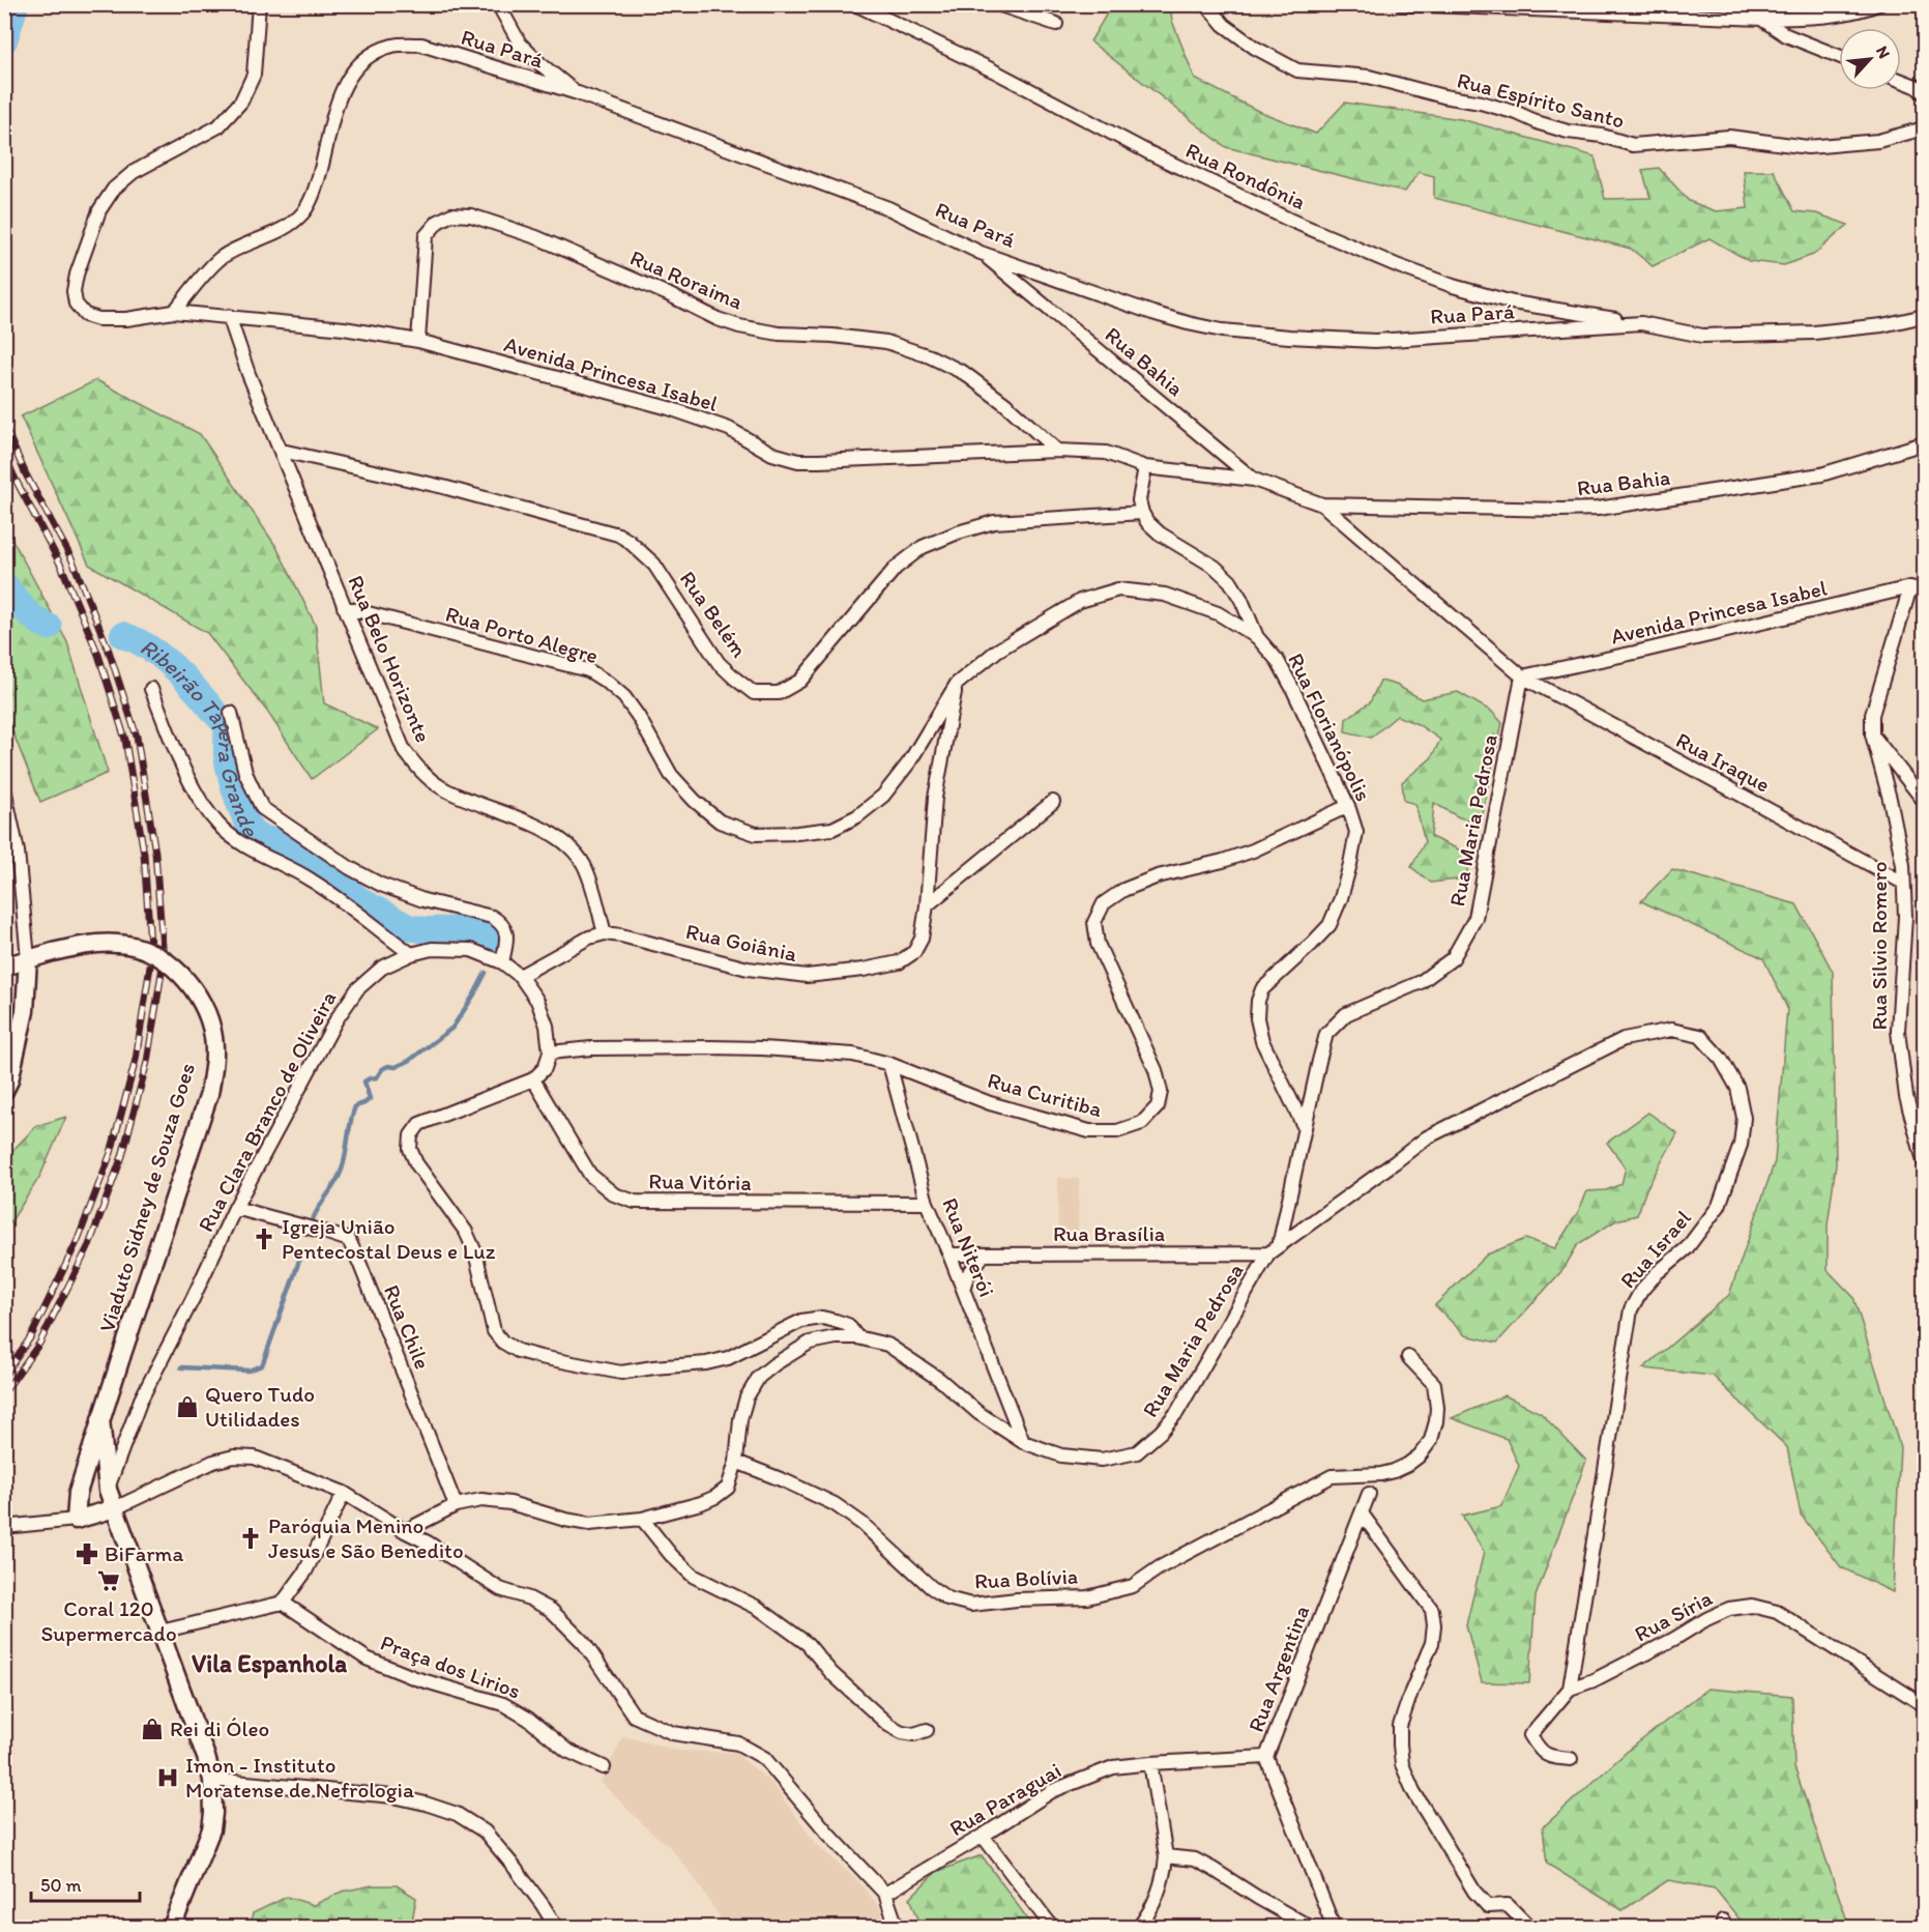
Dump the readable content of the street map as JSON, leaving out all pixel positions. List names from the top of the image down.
{
  "streets": {
    "main road": ["Viaduto Sidney de Souza Goes"],
    "street": [
      "Rua Pará",
      "Rua Espírito Santo",
      "Rua Rondônia",
      "Rua Roraima",
      "Rua Bahia",
      "Avenida Princesa Isabel",
      "Rua Belém",
      "Rua Porto Alegre",
      "Rua Belo Horizonte",
      "Rua Florianópolis",
      "Rua Iraque",
      "Rua Maria Pedrosa",
      "Rua Goiânia",
      "Rua Silvio Romero",
      "Rua Curitiba",
      "Rua Clara Branco de Oliveira",
      "Rua Vitória",
      "Rua Brasília",
      "Rua Niterói",
      "Rua Israel",
      "Rua Chile",
      "Rua Bolívia",
      "Rua Síria",
      "Praça dos Lirios",
      "Rua Argentina",
      "Rua Paraguai"
    ]
  },
  "crossings": [
    ["Rua Pará", "Rua Rondônia"],
    ["Rua Pará", "Rua Bahia"],
    ["Rua Pará", "Avenida Princesa Isabel"],
    ["Rua Roraima", "Avenida Princesa Isabel"],
    ["Rua Bahia", "Avenida Princesa Isabel"],
    ["Rua Bahia", "Rua Iraque"],
    ["Rua Bahia", "Rua Maria Pedrosa"],
    ["Avenida Princesa Isabel", "Rua Belo Horizonte"],
    ["Avenida Princesa Isabel", "Rua Iraque"],
    ["Avenida Princesa Isabel", "Rua Maria Pedrosa"],
    ["Avenida Princesa Isabel", "Rua Silvio Romero"],
    ["Rua Belém", "Rua Belo Horizonte"],
    ["Rua Belém", "Rua Florianópolis"],
    ["Rua Porto Alegre", "Rua Belo Horizonte"],
    ["Rua Porto Alegre", "Rua Florianópolis"],
    ["Rua Porto Alegre", "Rua Goiânia"],
    ["Rua Belo Horizonte", "Rua Goiânia"],
    ["Rua Florianópolis", "Rua Maria Pedrosa"],
    ["Rua Florianópolis", "Rua Curitiba"],
    ["Rua Iraque", "Rua Maria Pedrosa"],
    ["Rua Iraque", "Rua Silvio Romero"],
    ["Rua Maria Pedrosa", "Rua Brasília"],
    ["Rua Maria Pedrosa", "Rua Niterói"],
    ["Rua Maria Pedrosa", "Rua Israel"],
    ["Rua Maria Pedrosa", "Rua Chile"],
    ["Rua Maria Pedrosa", "Rua Bolívia"],
    ["Rua Curitiba", "Rua Clara Branco de Oliveira"],
    ["Rua Curitiba", "Rua Niterói"],
    ["Rua Clara Branco de Oliveira", "Rua Chile"],
    ["Rua Vitória", "Rua Niterói"],
    ["Rua Brasília", "Rua Niterói"],
    ["Rua Brasília", "Rua Israel"],
    ["Rua Israel", "Rua Síria"],
    ["Rua Argentina", "Rua Paraguai"]
  ],
  "districts": ["Vila Espanhola"],
  "water": ["Ribeirão Tapera Grande"],
  "places": {
    "church": ["Igreja União Pentecostal Deus e Luz", "Paróquia Menino Jesus e São Benedito"],
    "shop": ["Quero Tudo Utilidades", "Rei di Óleo"],
    "pharmacy": ["BiFarma"],
    "supermarket": ["Coral 120 Supermercado"],
    "hospital": ["Imon - Instituto Moratense de Nefrologia"]
  },
  "scale_bar": "50 m",
  "north": "top right"
}
